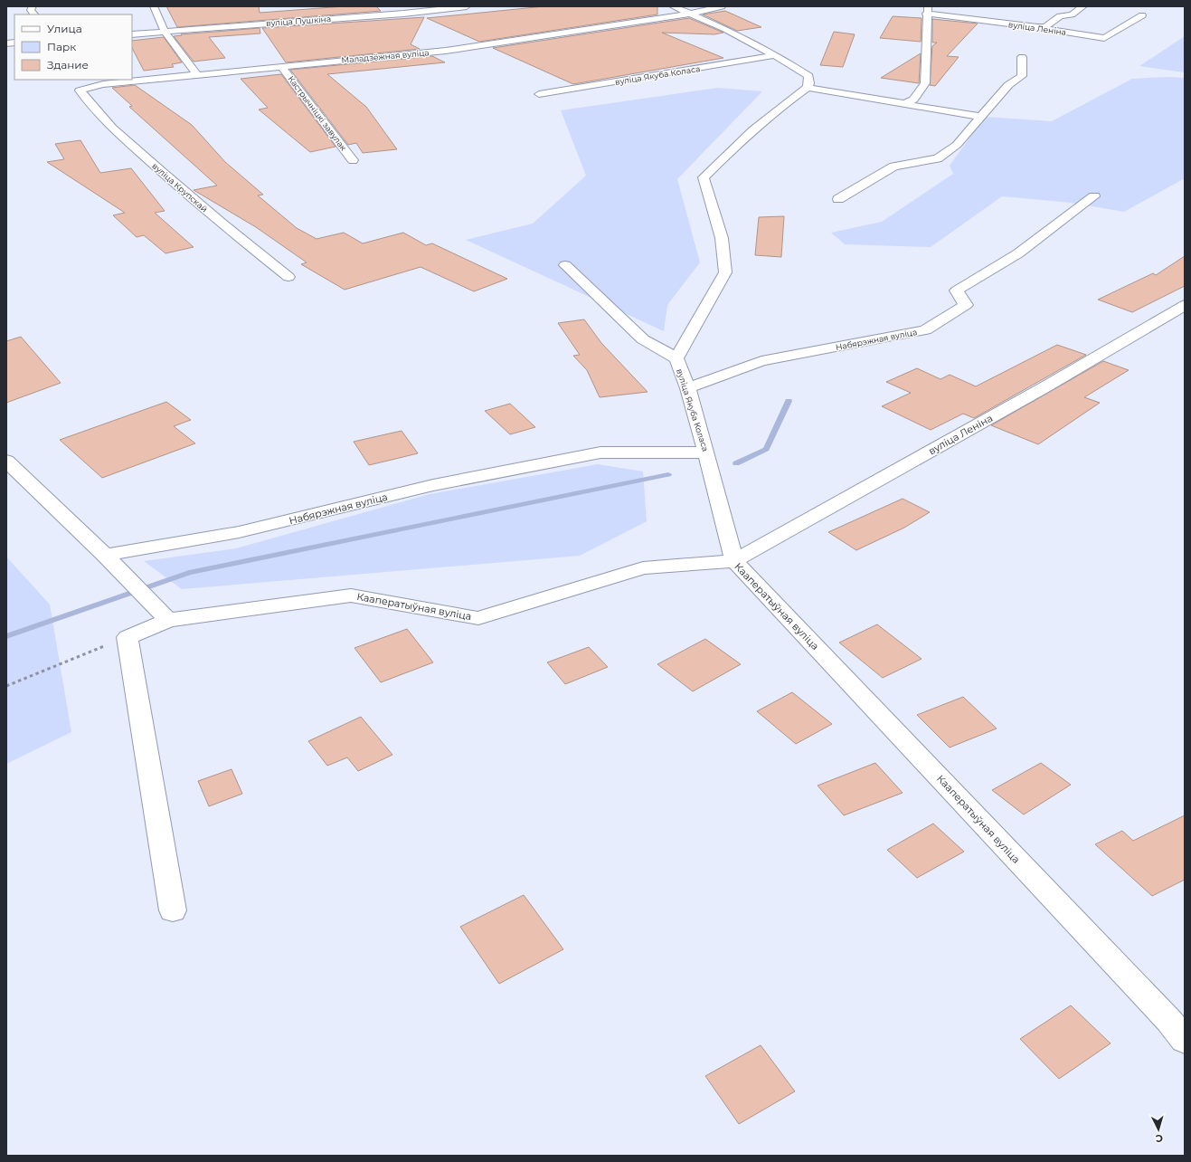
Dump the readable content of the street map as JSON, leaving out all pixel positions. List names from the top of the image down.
{
  "streets": {
    "street": [
      "вуліца Пушкіна",
      "вуліца Леніна",
      "Маладзёжная вуліца",
      "вуліца Якуба Коласа",
      "Кастрычніцкі завулак",
      "вуліца Крупскай",
      "Набярэжная вуліца",
      "Кааператыўная вуліца"
    ]
  },
  "crossings": [
    ["вуліца Леніна", "вуліца Якуба Коласа"],
    ["вуліца Леніна", "Кааператыўная вуліца"],
    ["Маладзёжная вуліца", "Кастрычніцкі завулак"],
    ["Маладзёжная вуліца", "вуліца Крупскай"],
    ["вуліца Якуба Коласа", "Набярэжная вуліца"],
    ["вуліца Якуба Коласа", "Кааператыўная вуліца"]
  ],
  "legend": ["Улица", "Парк", "Здание"],
  "north": "bottom"
}
